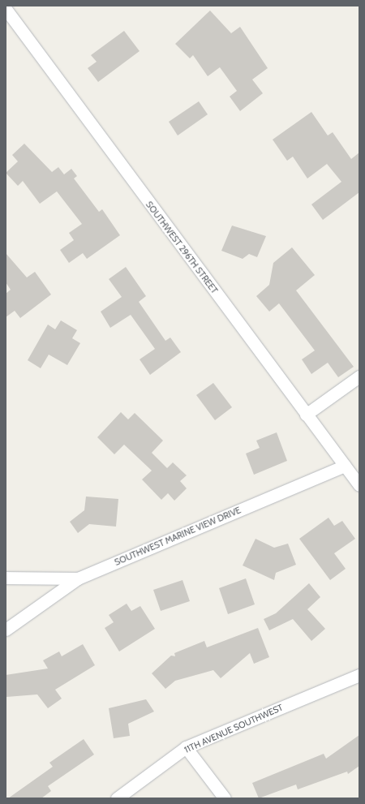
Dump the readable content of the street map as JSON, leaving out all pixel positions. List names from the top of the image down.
{
  "streets": {
    "street": ["SOUTHWEST 296TH STREET", "SOUTHWEST MARINE VIEW DRIVE", "11TH AVENUE SOUTHWEST"]
  },
  "crossings": [
    ["SOUTHWEST 296TH STREET", "SOUTHWEST MARINE VIEW DRIVE"]
  ]
}
